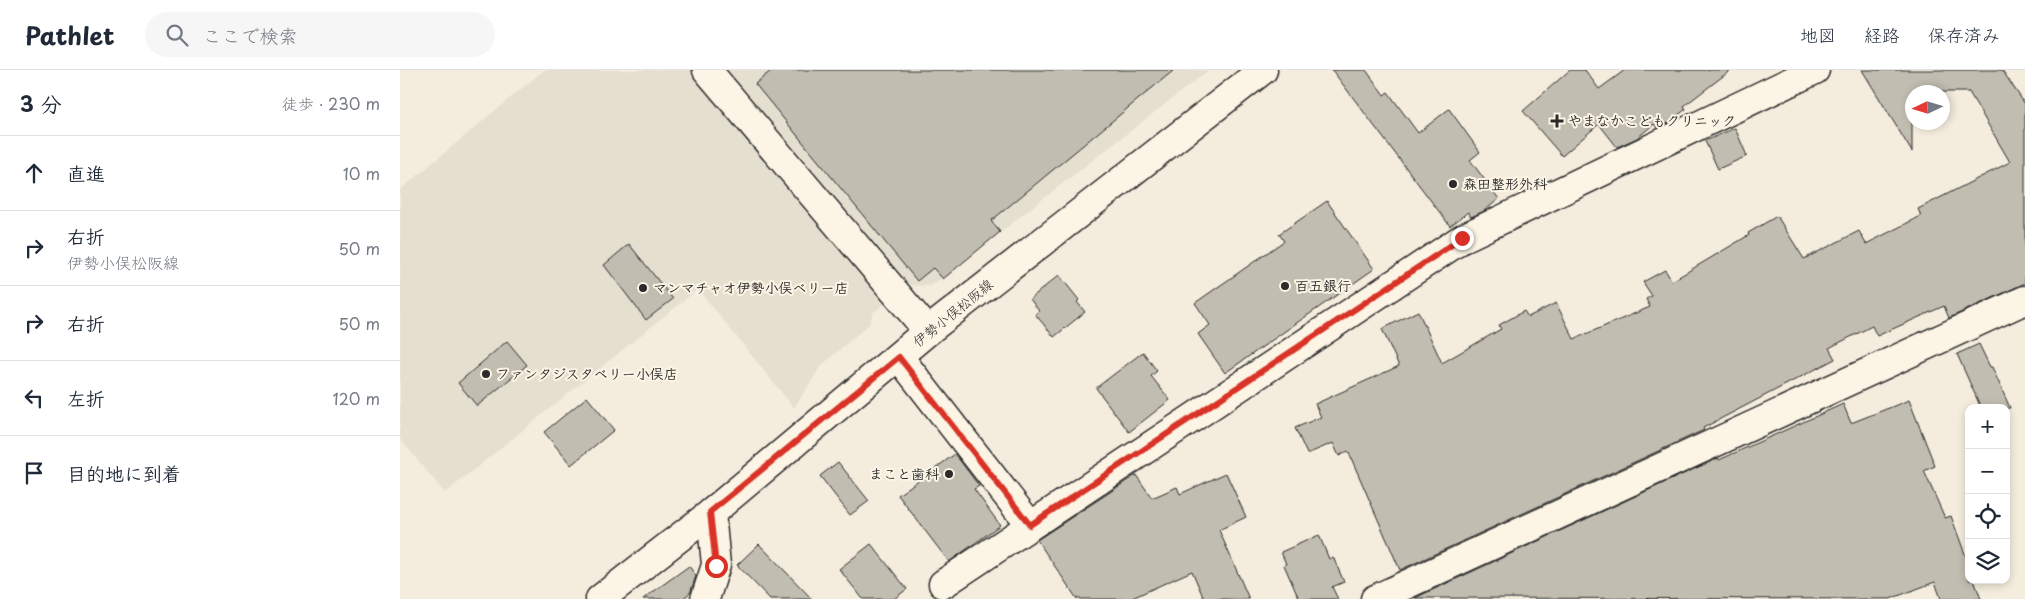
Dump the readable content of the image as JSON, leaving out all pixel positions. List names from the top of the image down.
{
  "streets": {
    "street": ["伊勢小俣松阪線"]
  },
  "places": {
    "health": ["やまなかこどもクリニック"],
    "other": [
      "森田整形外科",
      "百五銀行",
      "マンマチャオ伊勢小俣ベリー店",
      "ファンタジスタベリー小俣店",
      "まこと歯科"
    ]
  },
  "north": "left",
  "page": {
    "header": "Pathlet",
    "search": "ここで検索",
    "nav": ["地図", "経路", "保存済み"],
    "heading": ["3 分", "徒歩 · 230 m"],
    "list": [
      ["直進", "10 m"],
      ["右折", "伊勢小俣松阪線", "50 m"],
      ["右折", "50 m"],
      ["左折", "120 m"],
      "目的地に到着"
    ],
    "map_buttons": ["+", "−"]
  }
}
